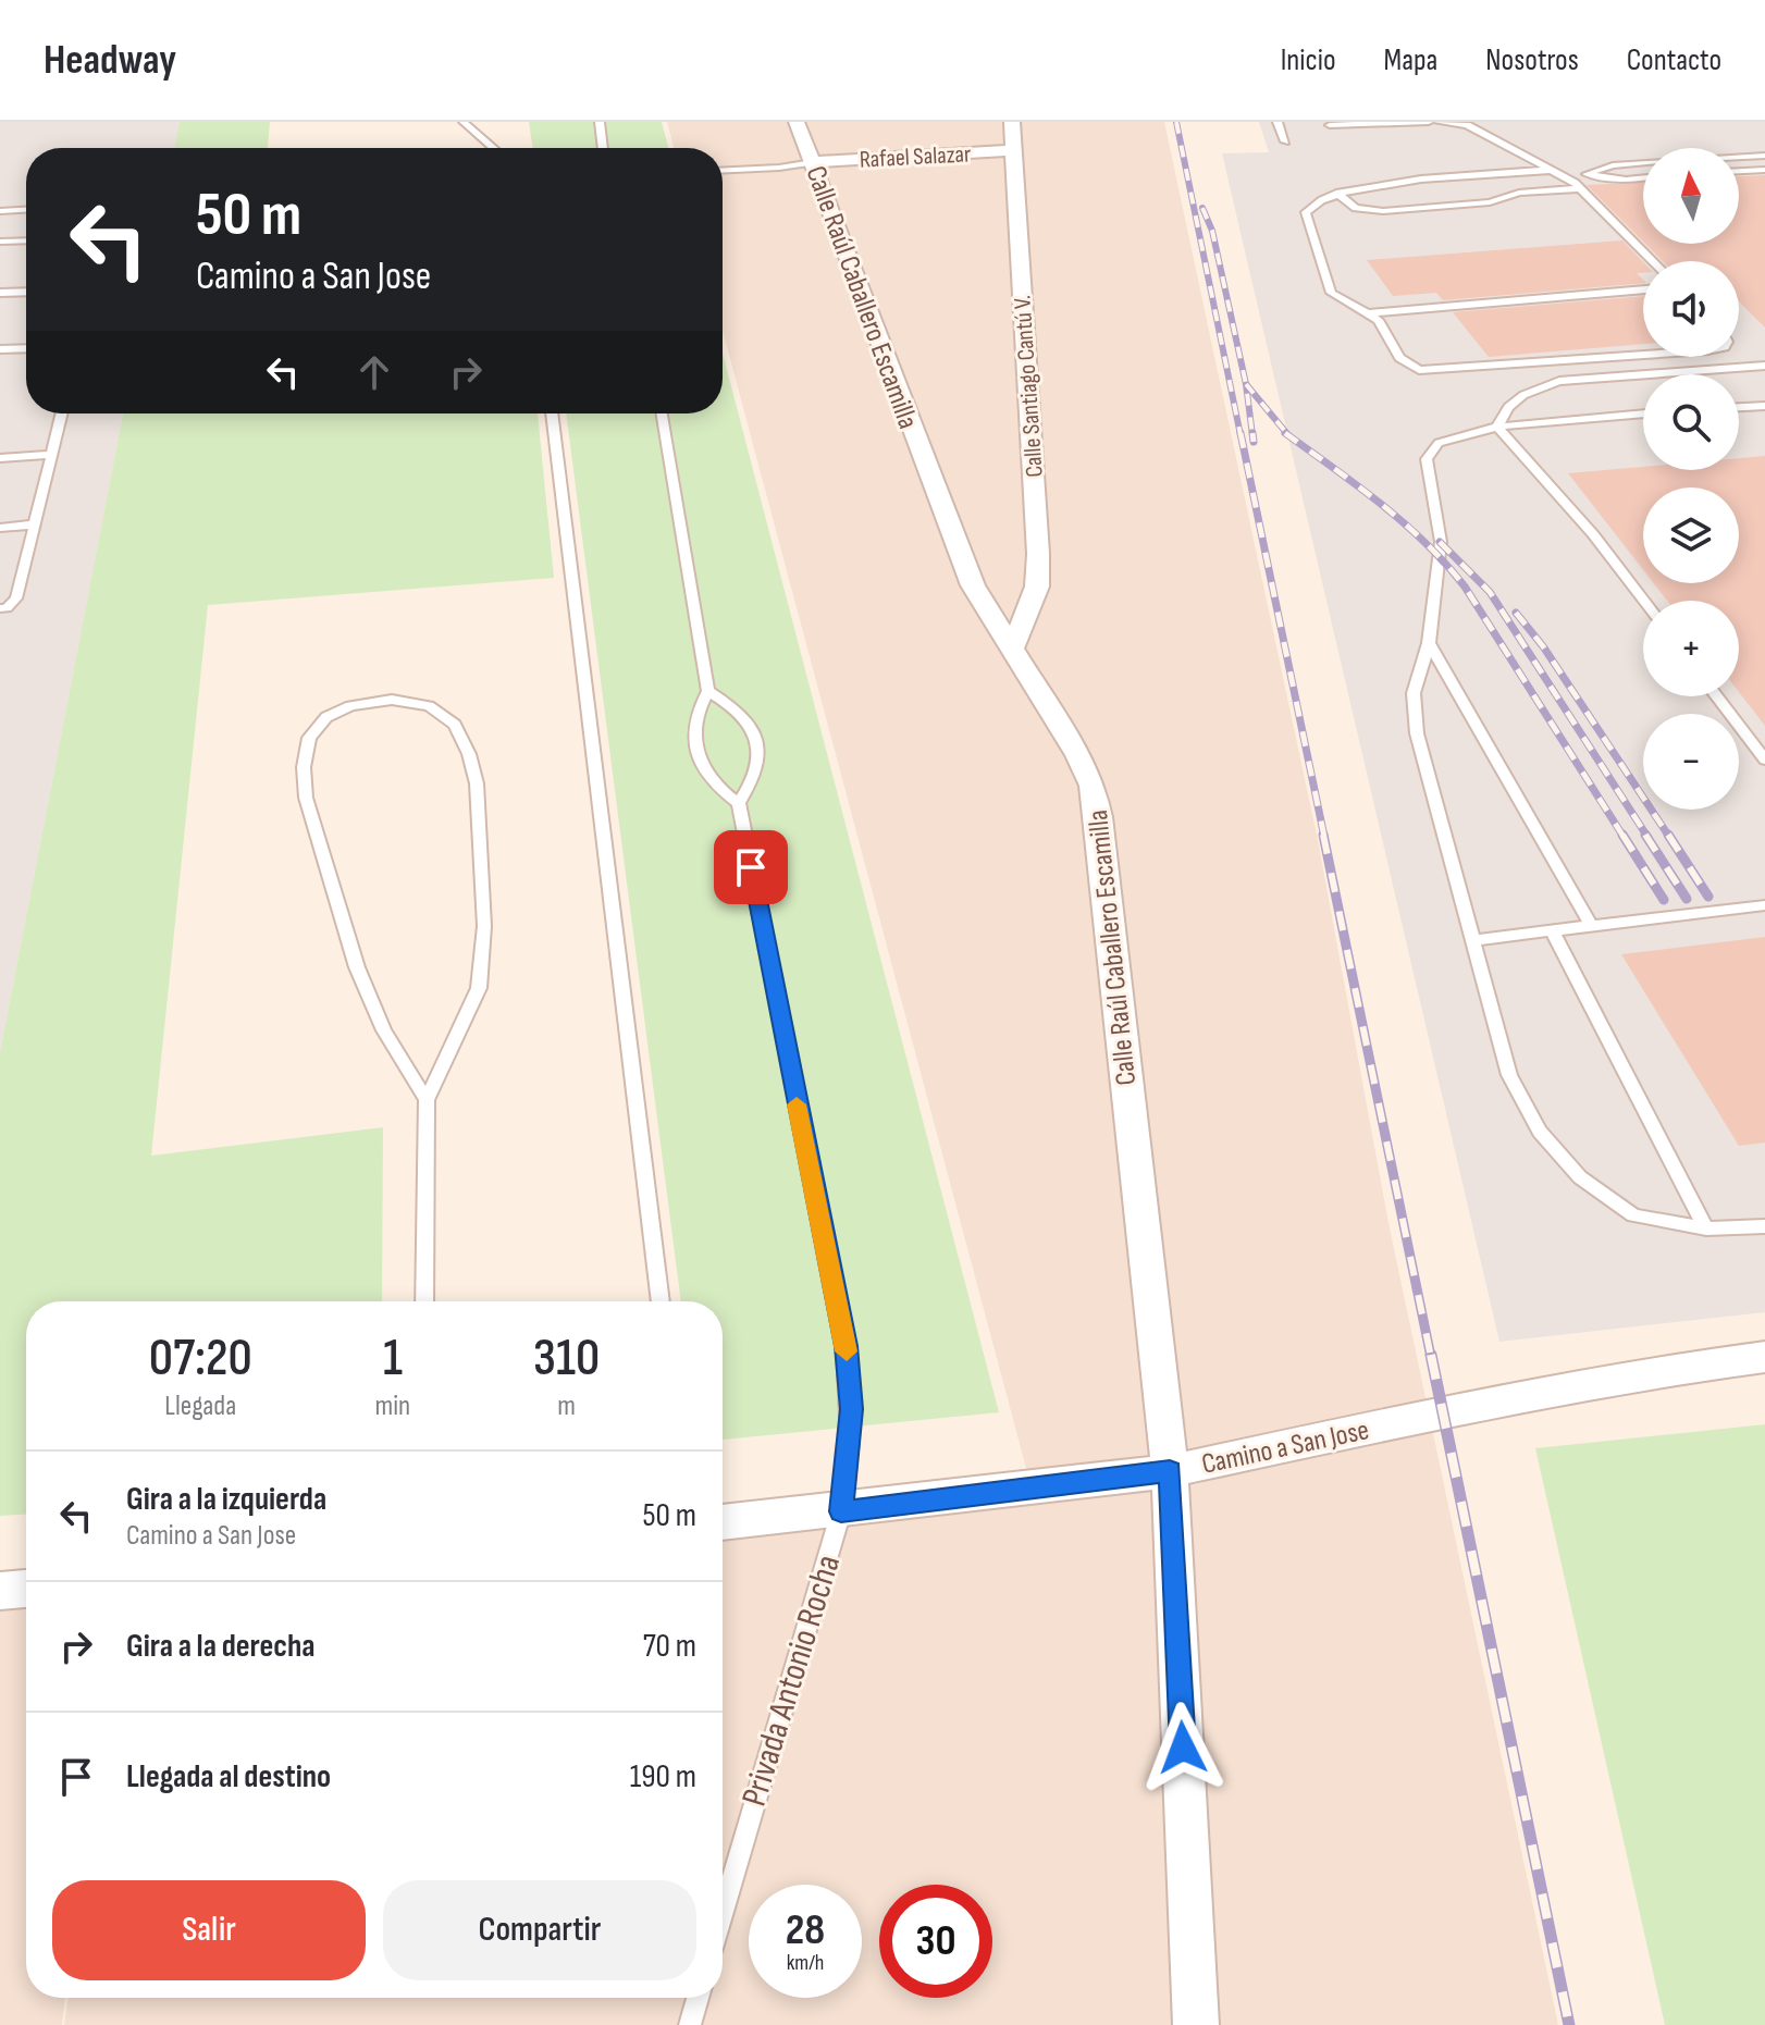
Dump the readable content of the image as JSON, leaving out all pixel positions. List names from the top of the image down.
{
  "streets": {
    "street": [
      "Rafael Salazar",
      "Calle Raúl Caballero Escamilla",
      "Calle Santiago Cantú V.",
      "Camino a San Jose"
    ],
    "lane": ["Privada Antonio Rocha"]
  },
  "crossings": [
    ["Rafael Salazar", "Calle Raúl Caballero Escamilla"],
    ["Rafael Salazar", "Calle Santiago Cantú V."],
    ["Calle Raúl Caballero Escamilla", "Calle Santiago Cantú V."],
    ["Calle Raúl Caballero Escamilla", "Camino a San Jose"],
    ["Camino a San Jose", "Privada Antonio Rocha"]
  ],
  "north": "top",
  "page": {
    "header": "Headway",
    "nav": [
      "Inicio",
      "Mapa",
      "Nosotros",
      "Contacto"
    ],
    "map_buttons": ["+", "−"],
    "turn": ["50 m", "Camino a San Jose"],
    "eta": [
      "07:20",
      "Llegada",
      "1",
      "min",
      "310",
      "m"
    ],
    "list": [
      {
        "name": "Gira a la izquierda",
        "note": "Camino a San Jose",
        "value": "50 m"
      },
      {
        "name": "Gira a la derecha",
        "value": "70 m"
      },
      {
        "name": "Llegada al destino",
        "value": "190 m"
      }
    ],
    "buttons": ["Salir", "Compartir"],
    "speed": "28 km/h",
    "limit": "30"
  }
}
